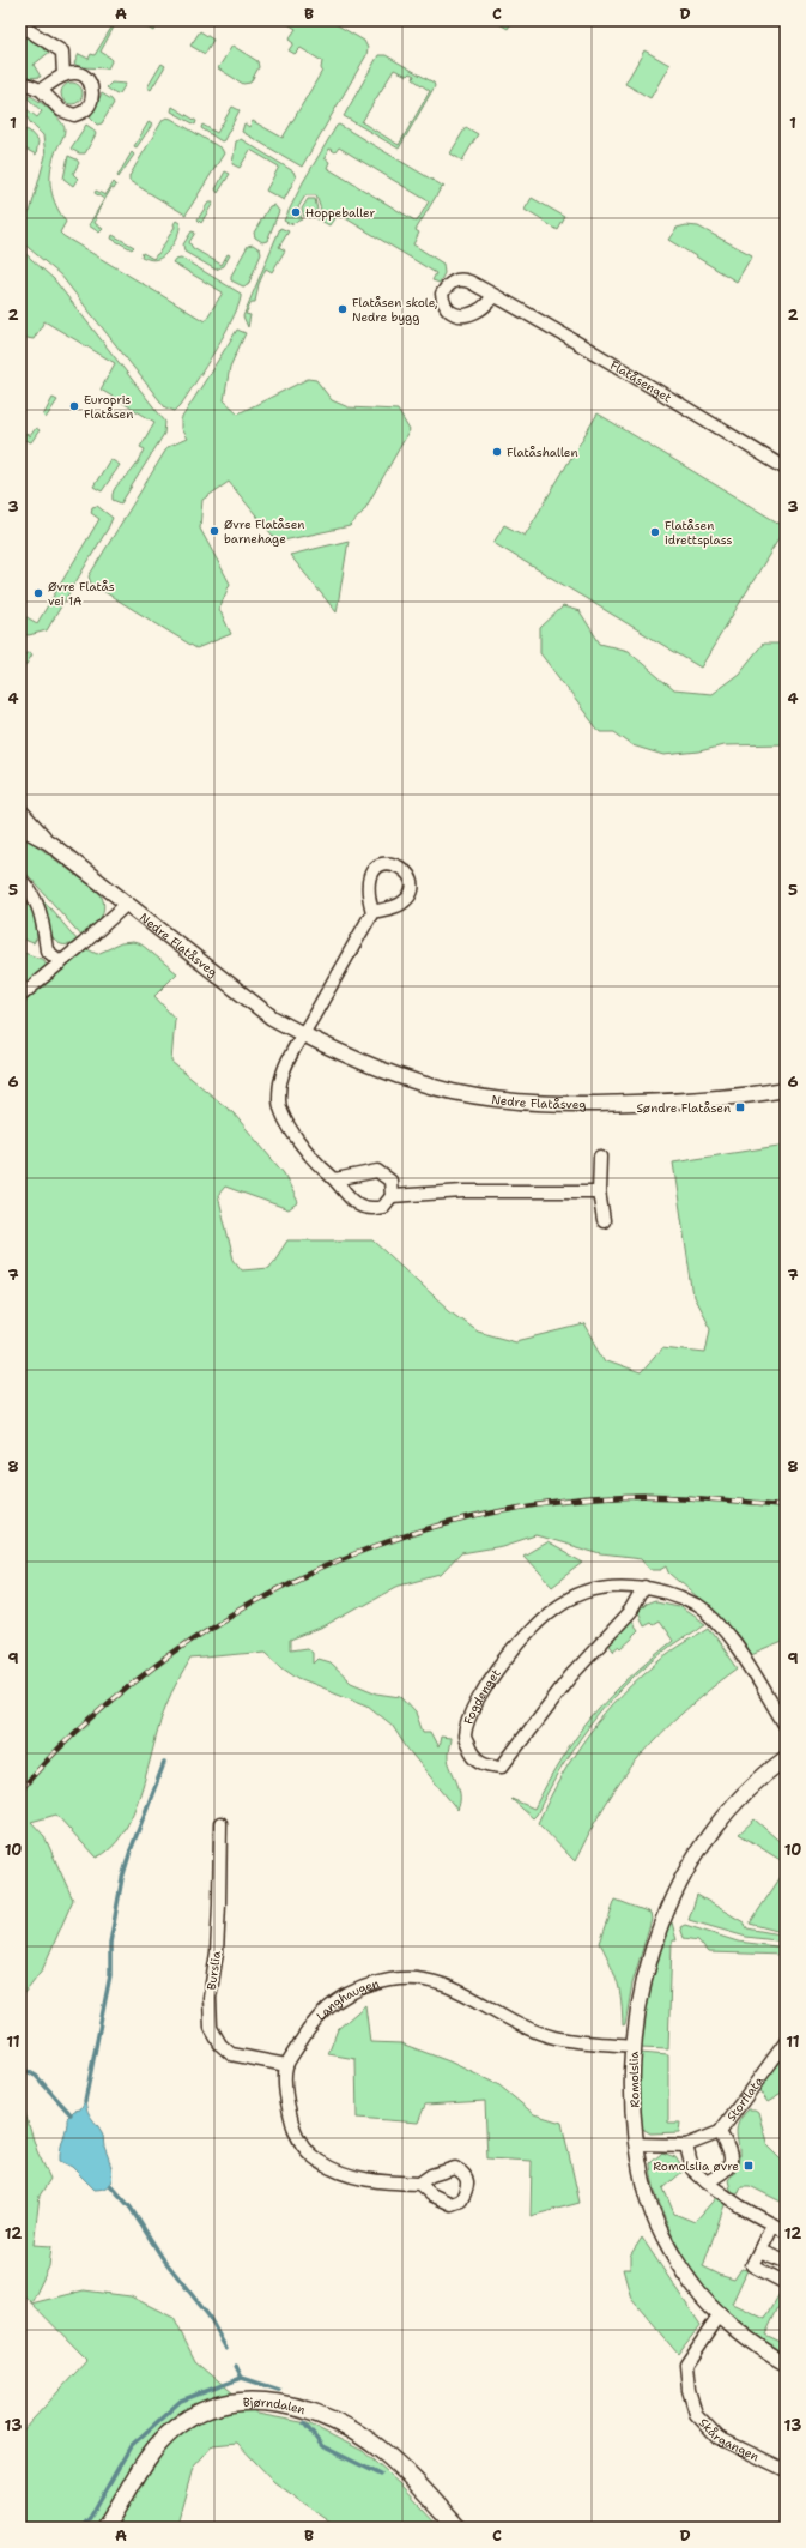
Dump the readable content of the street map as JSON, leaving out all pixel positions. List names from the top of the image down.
{
  "streets": {
    "main road": ["Bjørndalen"],
    "street": [
      "Flatåsenget",
      "Nedre Flatåsveg",
      "Fogdenget",
      "Burslia",
      "Langhaugen",
      "Romolslia",
      "Storflata",
      "Skårgangen"
    ]
  },
  "crossings": [
    ["Burslia", "Langhaugen"],
    ["Langhaugen", "Romolslia"],
    ["Romolslia", "Storflata"],
    ["Romolslia", "Skårgangen"]
  ],
  "places": {
    "other": [
      "Hoppeballer",
      "Flatåsen skole, Nedre bygg",
      "Europris Flatåsen",
      "Flatåshallen",
      "Øvre Flatåsen barnehage",
      "Flatåsen idrettsplass",
      "Øvre Flatås vei 1A"
    ],
    "transit": ["Søndre Flatåsen", "Romolslia øvre"]
  },
  "grid": {
    "columns": [
      "A",
      "B",
      "C",
      "D"
    ],
    "rows": [
      "1",
      "2",
      "3",
      "4",
      "5",
      "6",
      "7",
      "8",
      "9",
      "10",
      "11",
      "12",
      "13"
    ]
  }
}
